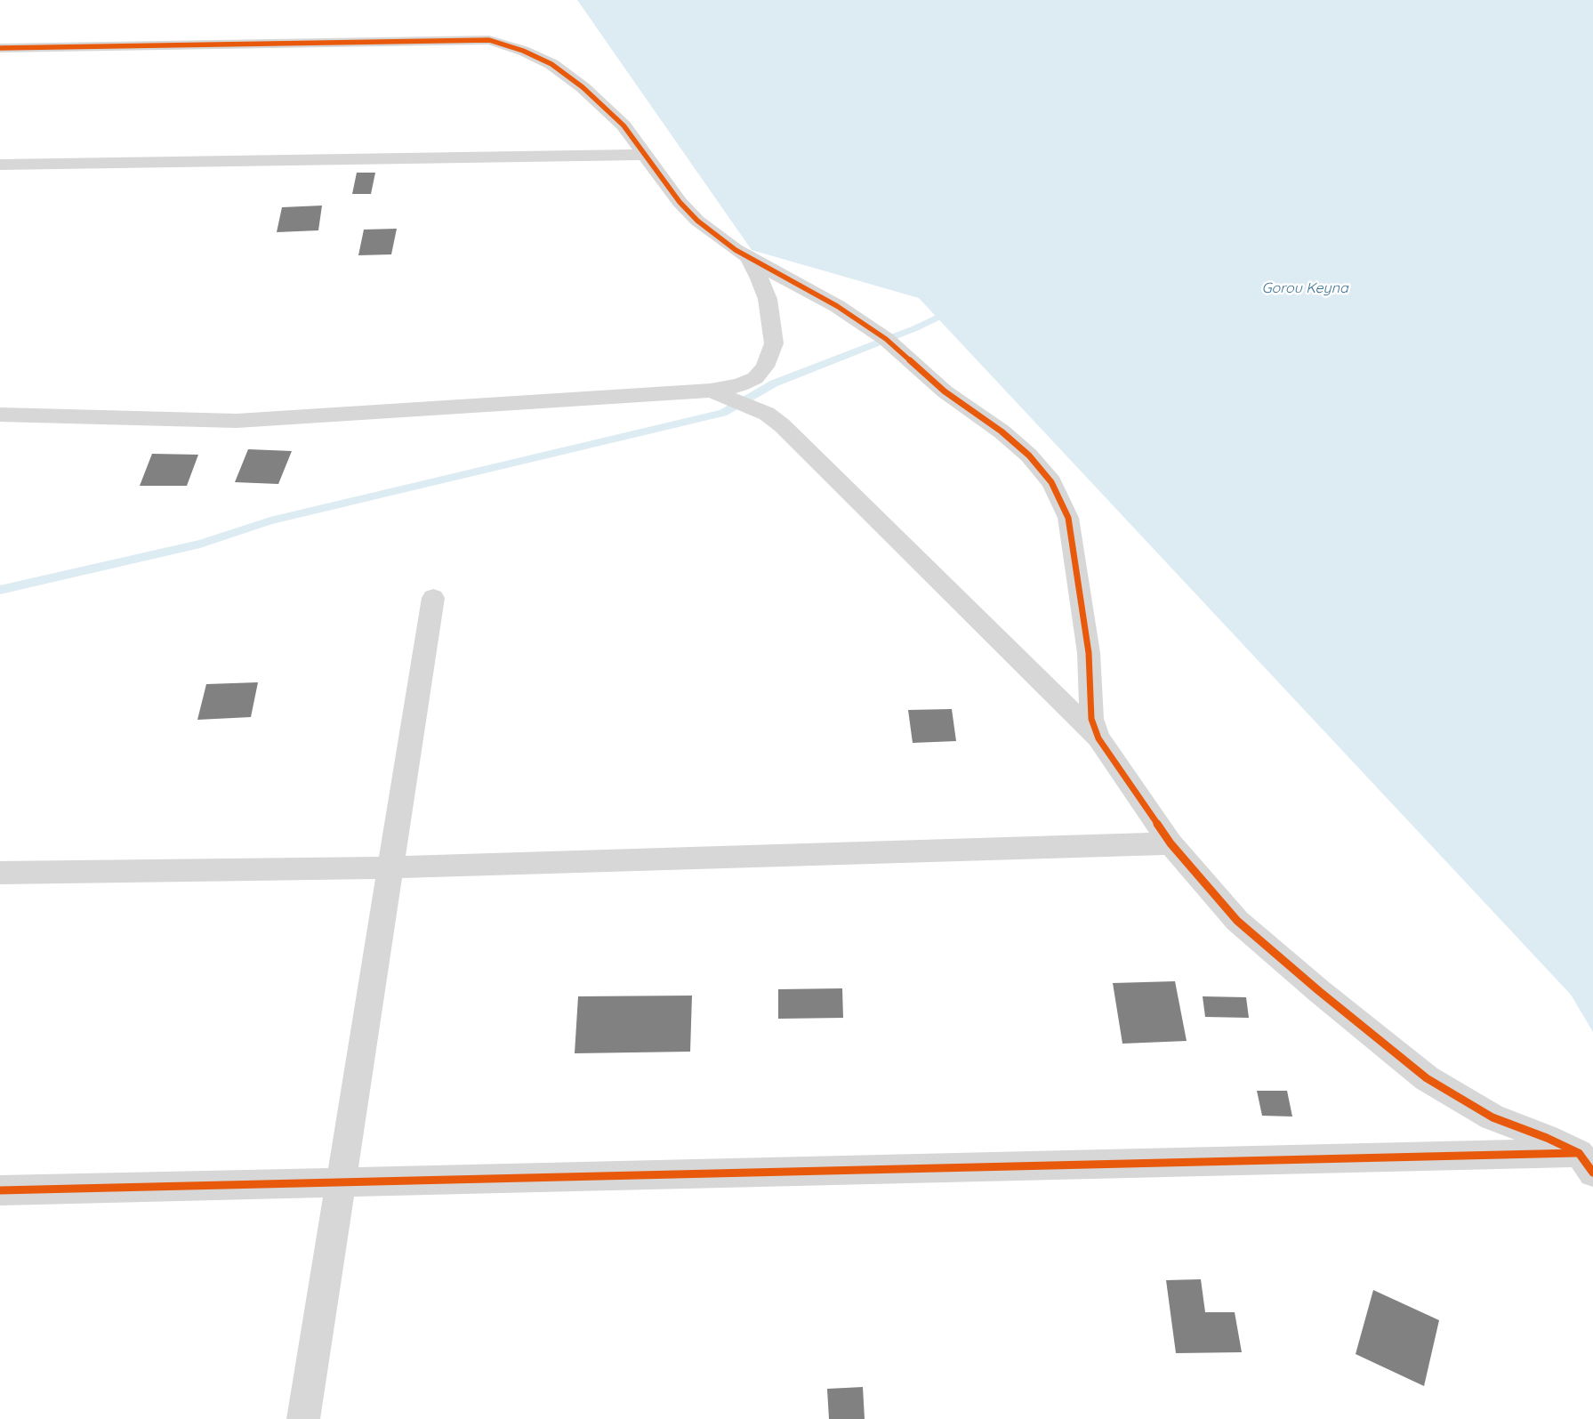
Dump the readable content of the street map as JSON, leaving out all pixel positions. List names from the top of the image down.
{
  "water": ["Gorou Keyna"]
}
